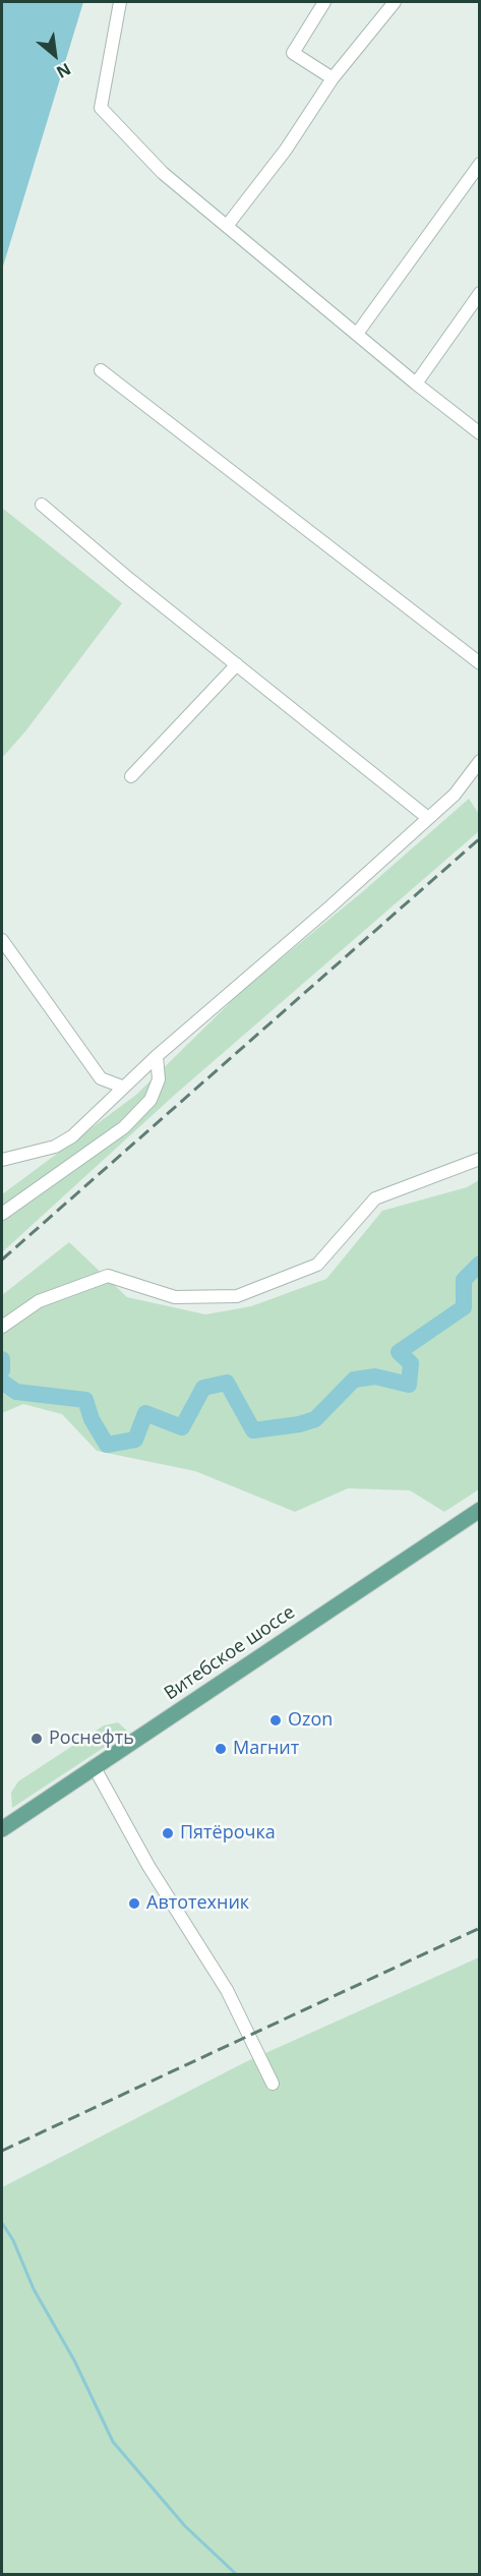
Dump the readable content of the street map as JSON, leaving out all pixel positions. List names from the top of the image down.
{
  "streets": {
    "main road": ["Витебское шоссе"]
  },
  "places": [
    "Ozon",
    "Роснефть",
    "Магнит",
    "Пятёрочка",
    "Автотехник"
  ],
  "north": "bottom right"
}
